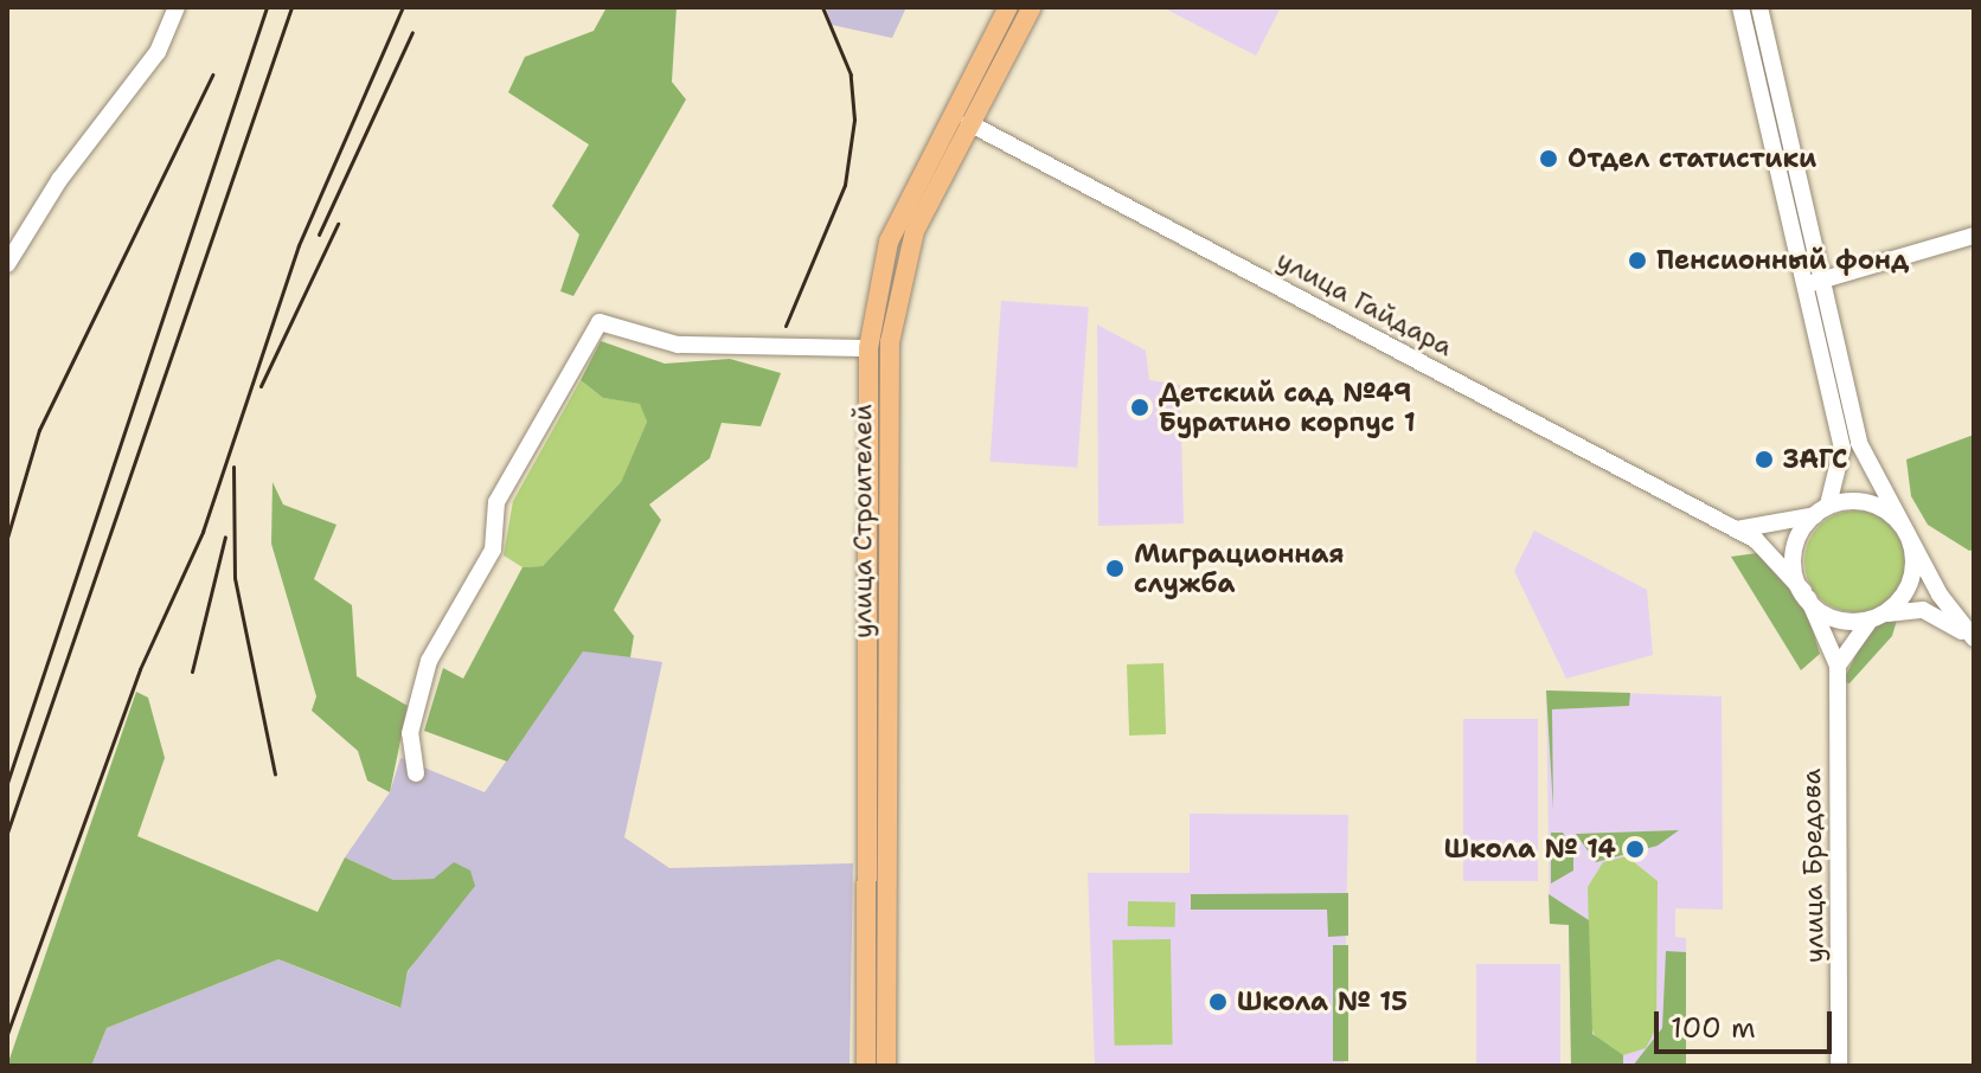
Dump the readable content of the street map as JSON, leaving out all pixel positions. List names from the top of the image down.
{
  "streets": {
    "main road": ["улица Строителей"],
    "street": ["улица Гайдара", "улица Бредова"]
  },
  "crossings": [
    ["улица Гайдара", "улица Строителей"]
  ],
  "places": [
    "Отдел статистики",
    "Пенсионный фонд",
    "Детский сад №49 Буратино корпус 1",
    "ЗАГС",
    "Миграционная служба",
    "Школа № 14",
    "Школа № 15"
  ],
  "scale_bar": "100 m"
}
